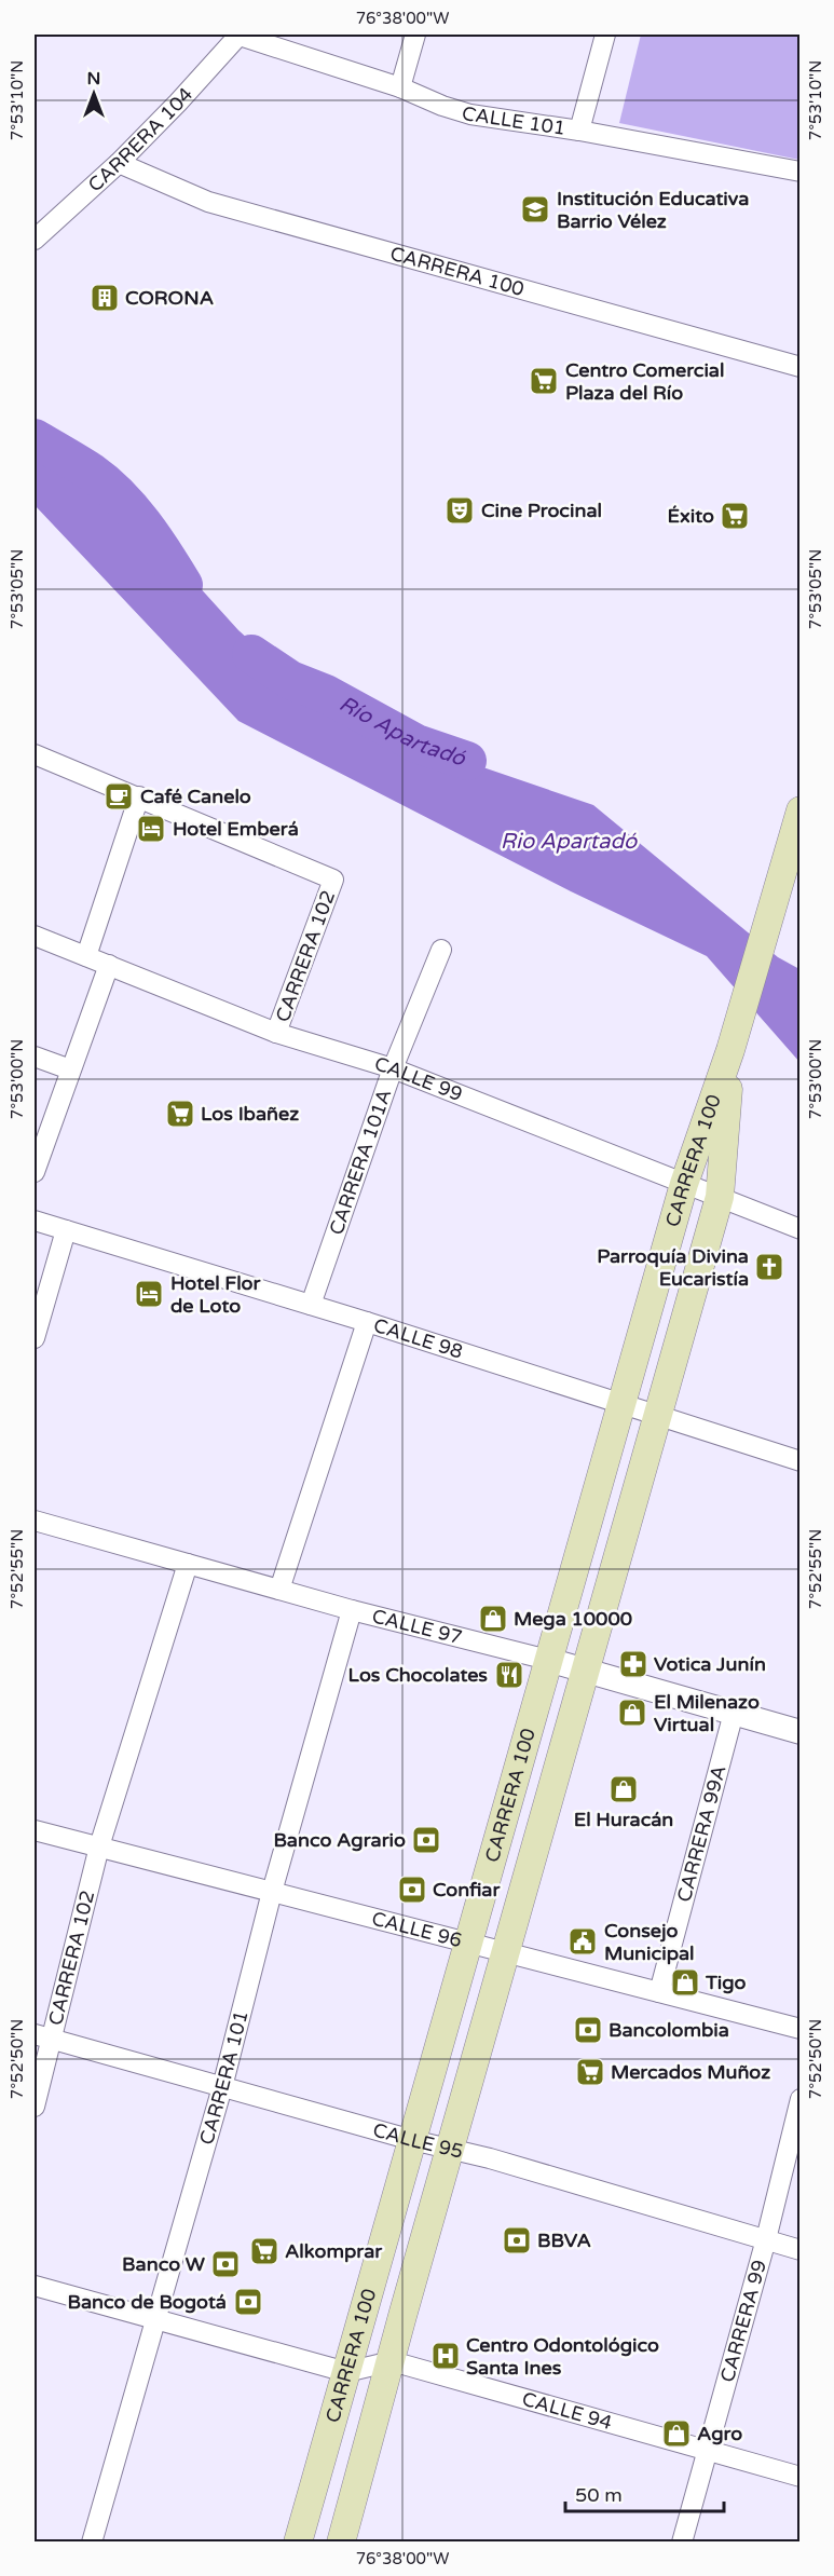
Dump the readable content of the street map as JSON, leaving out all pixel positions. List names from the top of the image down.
{
  "streets": {
    "main road": ["CARRERA 100"],
    "street": [
      "CALLE 101",
      "CARRERA 104",
      "CARRERA 102",
      "CALLE 99",
      "CARRERA 101A",
      "CALLE 98",
      "CALLE 97",
      "CARRERA 99A",
      "CALLE 96",
      "CARRERA 101",
      "CALLE 95",
      "CARRERA 99",
      "CALLE 94"
    ]
  },
  "crossings": [
    ["CALLE 101", "CARRERA 104"],
    ["CARRERA 104", "CARRERA 100"],
    ["CARRERA 100", "CALLE 99"],
    ["CARRERA 100", "CALLE 98"],
    ["CARRERA 100", "CALLE 97"],
    ["CARRERA 100", "CALLE 96"],
    ["CARRERA 100", "CALLE 95"],
    ["CARRERA 100", "CALLE 94"],
    ["CARRERA 102", "CALLE 99"],
    ["CARRERA 102", "CALLE 97"],
    ["CARRERA 102", "CALLE 96"],
    ["CARRERA 102", "CALLE 95"],
    ["CALLE 99", "CARRERA 101A"],
    ["CARRERA 101A", "CALLE 98"],
    ["CALLE 97", "CARRERA 99A"],
    ["CALLE 97", "CARRERA 101"],
    ["CARRERA 99A", "CALLE 96"],
    ["CALLE 96", "CARRERA 101"],
    ["CARRERA 101", "CALLE 95"],
    ["CARRERA 101", "CALLE 94"],
    ["CALLE 95", "CARRERA 99"],
    ["CARRERA 99", "CALLE 94"]
  ],
  "water": ["Río Apartadó", "Rio Apartadó"],
  "places": {
    "school or university": ["Institución Educativa Barrio Vélez"],
    "building": ["CORONA"],
    "supermarket": [
      "Centro Comercial Plaza del Río",
      "Éxito",
      "Los Ibañez",
      "Mercados Muñoz",
      "Alkomprar"
    ],
    "theatre": ["Cine Procinal"],
    "cafe": ["Café Canelo"],
    "hotel": ["Hotel Emberá", "Hotel Flor de Loto"],
    "church": ["Parroquía Divina Eucaristía"],
    "shop": [
      "Mega 10000",
      "El Milenazo Virtual",
      "El Huracán",
      "Tigo",
      "Agro"
    ],
    "pharmacy": ["Votica Junín"],
    "restaurant": ["Los Chocolates"],
    "bank": [
      "Banco Agrario",
      "Confiar",
      "Bancolombia",
      "BBVA",
      "Banco W",
      "Banco de Bogotá"
    ],
    "public building": ["Consejo Municipal"],
    "hospital": ["Centro Odontológico Santa Ines"]
  },
  "scale_bar": "50 m",
  "north": "top",
  "coordinates": [
    "76°38'00\"W",
    "7°53'10\"N",
    "7°53'05\"N",
    "7°53'00\"N",
    "7°52'55\"N",
    "7°52'50\"N"
  ]
}
